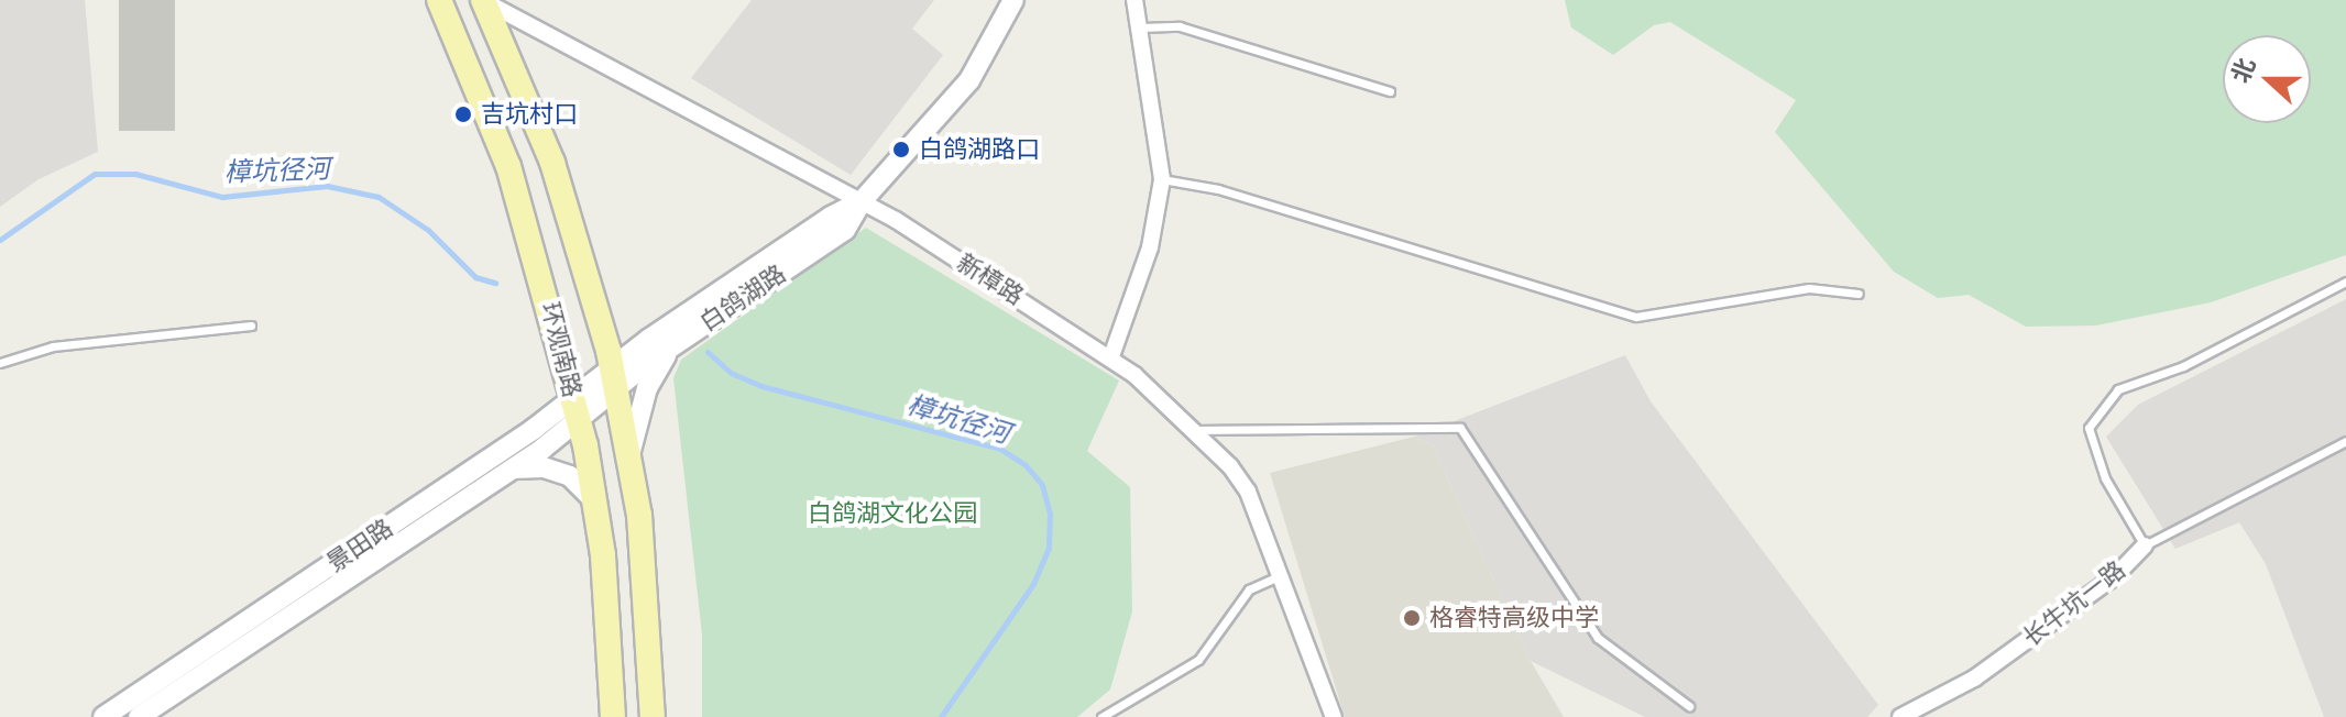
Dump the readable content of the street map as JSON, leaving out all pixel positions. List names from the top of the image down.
{
  "streets": {
    "main road": ["环观南路"],
    "street": [
      "新樟路",
      "白鸽湖路",
      "景田路",
      "长牛坑一路"
    ]
  },
  "crossings": [
    ["新樟路", "白鸽湖路"],
    ["新樟路", "环观南路"],
    ["白鸽湖路", "环观南路"],
    ["白鸽湖路", "景田路"],
    ["环观南路", "景田路"]
  ],
  "water": ["樟坑径河"],
  "parks": ["白鸽湖文化公园"],
  "places": ["吉坑村口", "白鸽湖路口", "格睿特高级中学"],
  "north": "left"
}
